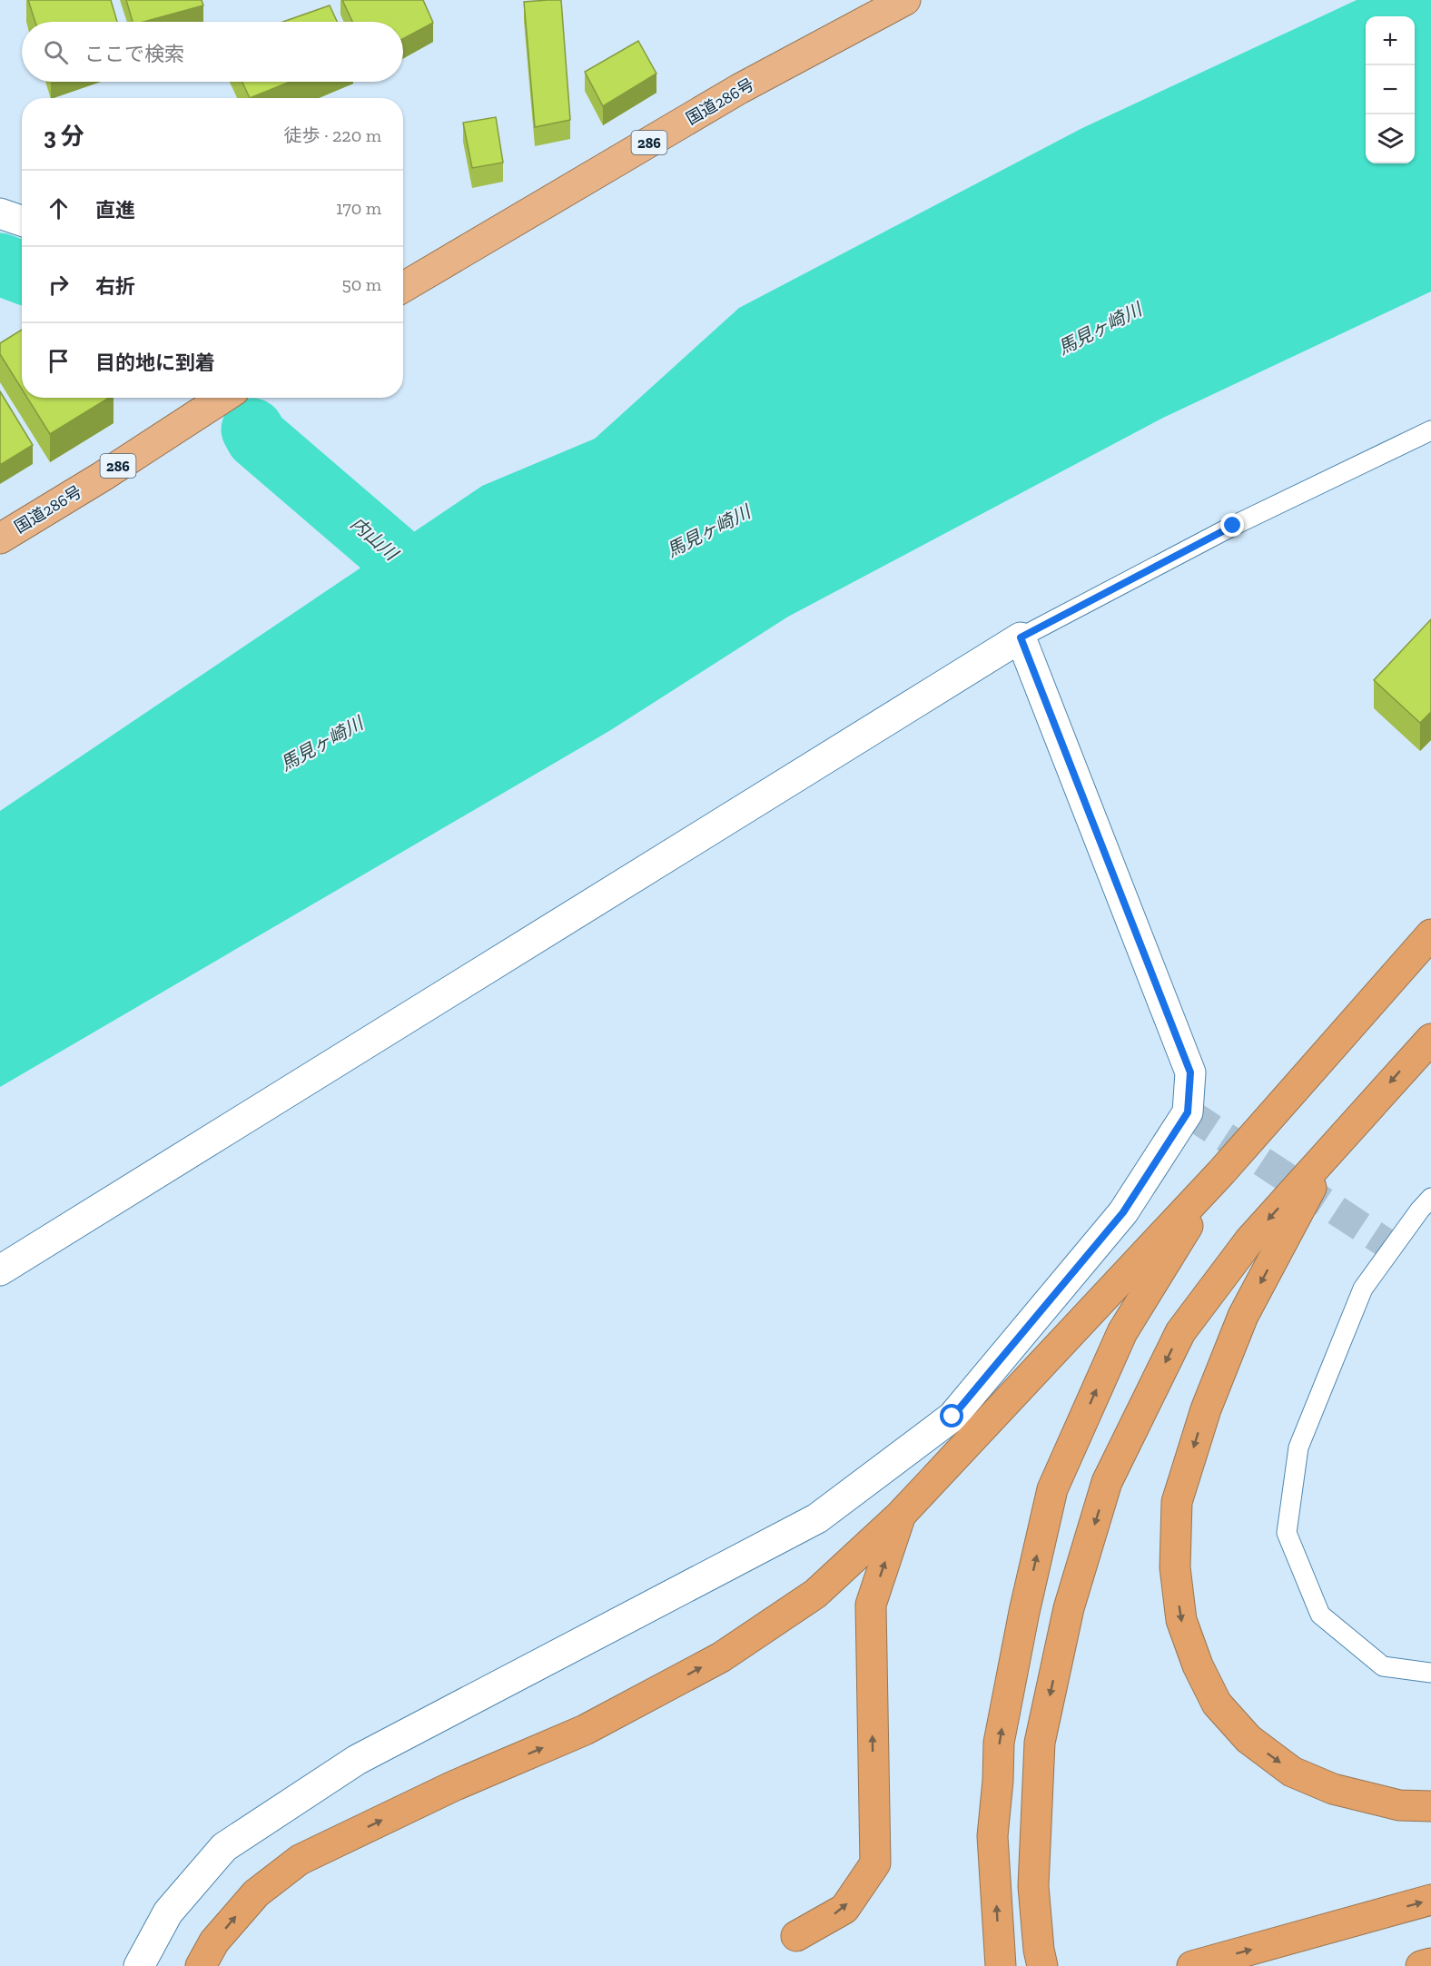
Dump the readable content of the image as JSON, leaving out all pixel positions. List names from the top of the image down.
{
  "streets": {
    "highway": ["国道286号", "286"]
  },
  "water": ["馬見ヶ崎川", "内山川"],
  "page": {
    "map_buttons": ["+", "−"],
    "search": "ここで検索",
    "heading": ["3 分", "徒歩 · 220 m"],
    "list": [
      ["直進", "170 m"],
      ["右折", "50 m"],
      "目的地に到着"
    ]
  }
}
